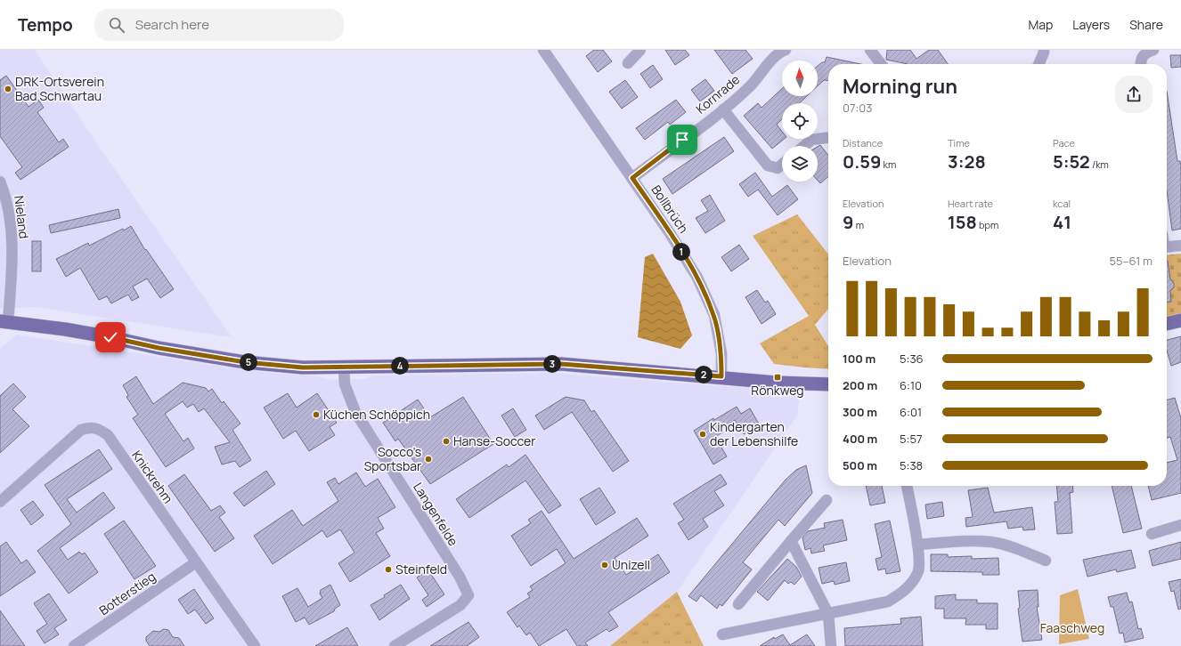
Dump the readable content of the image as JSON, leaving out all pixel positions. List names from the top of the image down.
{
  "streets": {
    "street": [
      "Kornrade",
      "Bollbrüch",
      "Nieland",
      "Knickrehm",
      "Langenfelde",
      "Botterstieg"
    ]
  },
  "crossings": [
    ["Kornrade", "Bollbrüch"],
    ["Knickrehm", "Botterstieg"]
  ],
  "parks": ["Faaschweg"],
  "places": {
    "other": [
      "DRK-Ortsverein Bad Schwartau",
      "Küchen Schöppich",
      "Kindergarten der Lebenshilfe",
      "Hanse-Soccer",
      "Socco's Sportsbar",
      "Unizell",
      "Steinfeld"
    ],
    "transit": ["Rönkweg"]
  },
  "north": "top",
  "page": {
    "header": "Tempo",
    "search": "Search here",
    "nav": ["Map", "Layers", "Share"],
    "heading": ["Morning run", "07:03"],
    "stats": [
      ["Distance", "0.59 km"],
      ["Time", "3:28"],
      ["Pace", "5:52 /km"],
      ["Elevation", "9 m"],
      ["Heart rate", "158 bpm"],
      ["kcal", "41"]
    ],
    "pins": [
      "1",
      "5",
      "3",
      "4",
      "2"
    ],
    "chart": ["Elevation", "55–61 m"],
    "list": [
      {
        "name": "100 m",
        "note": "5:36"
      },
      {
        "name": "200 m",
        "note": "6:10"
      },
      {
        "name": "300 m",
        "note": "6:01"
      },
      {
        "name": "400 m",
        "note": "5:57"
      },
      {
        "name": "500 m",
        "note": "5:38"
      }
    ]
  }
}
